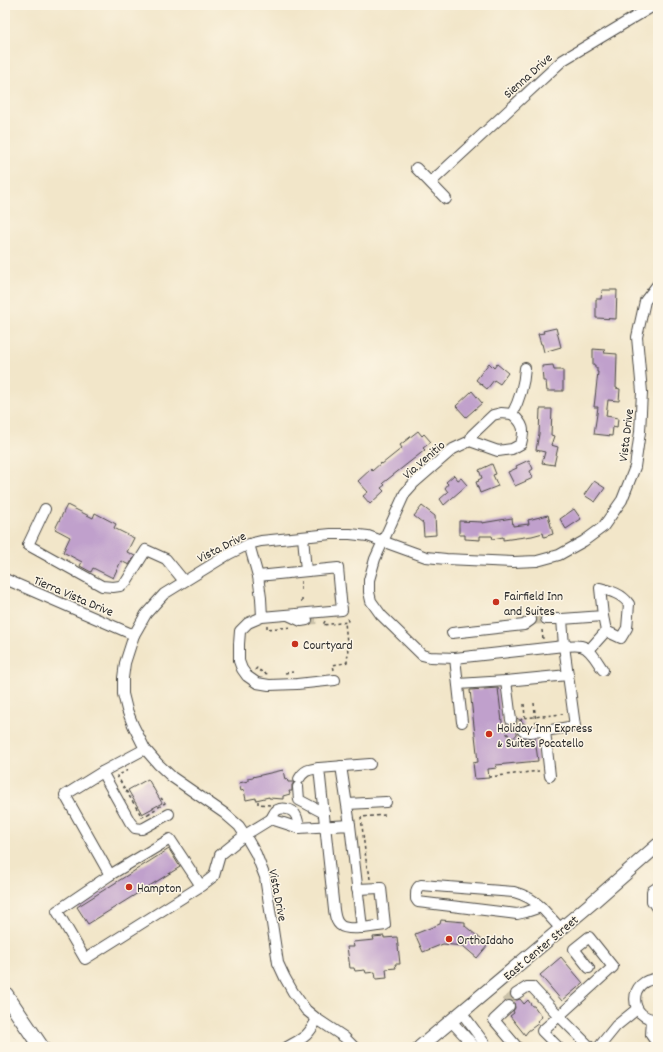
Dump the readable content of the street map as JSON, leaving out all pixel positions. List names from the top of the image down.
{
  "streets": {
    "main road": ["East Center Street"],
    "street": [
      "Sienna Drive",
      "Vista Drive",
      "Via Venitio",
      "Tierra Vista Drive"
    ]
  },
  "crossings": [
    ["Vista Drive", "Via Venitio"],
    ["Vista Drive", "Tierra Vista Drive"]
  ],
  "places": [
    "Fairfield Inn and Suites",
    "Courtyard",
    "Holiday Inn Express & Suites Pocatello",
    "Hampton",
    "OrthoIdaho"
  ]
}
